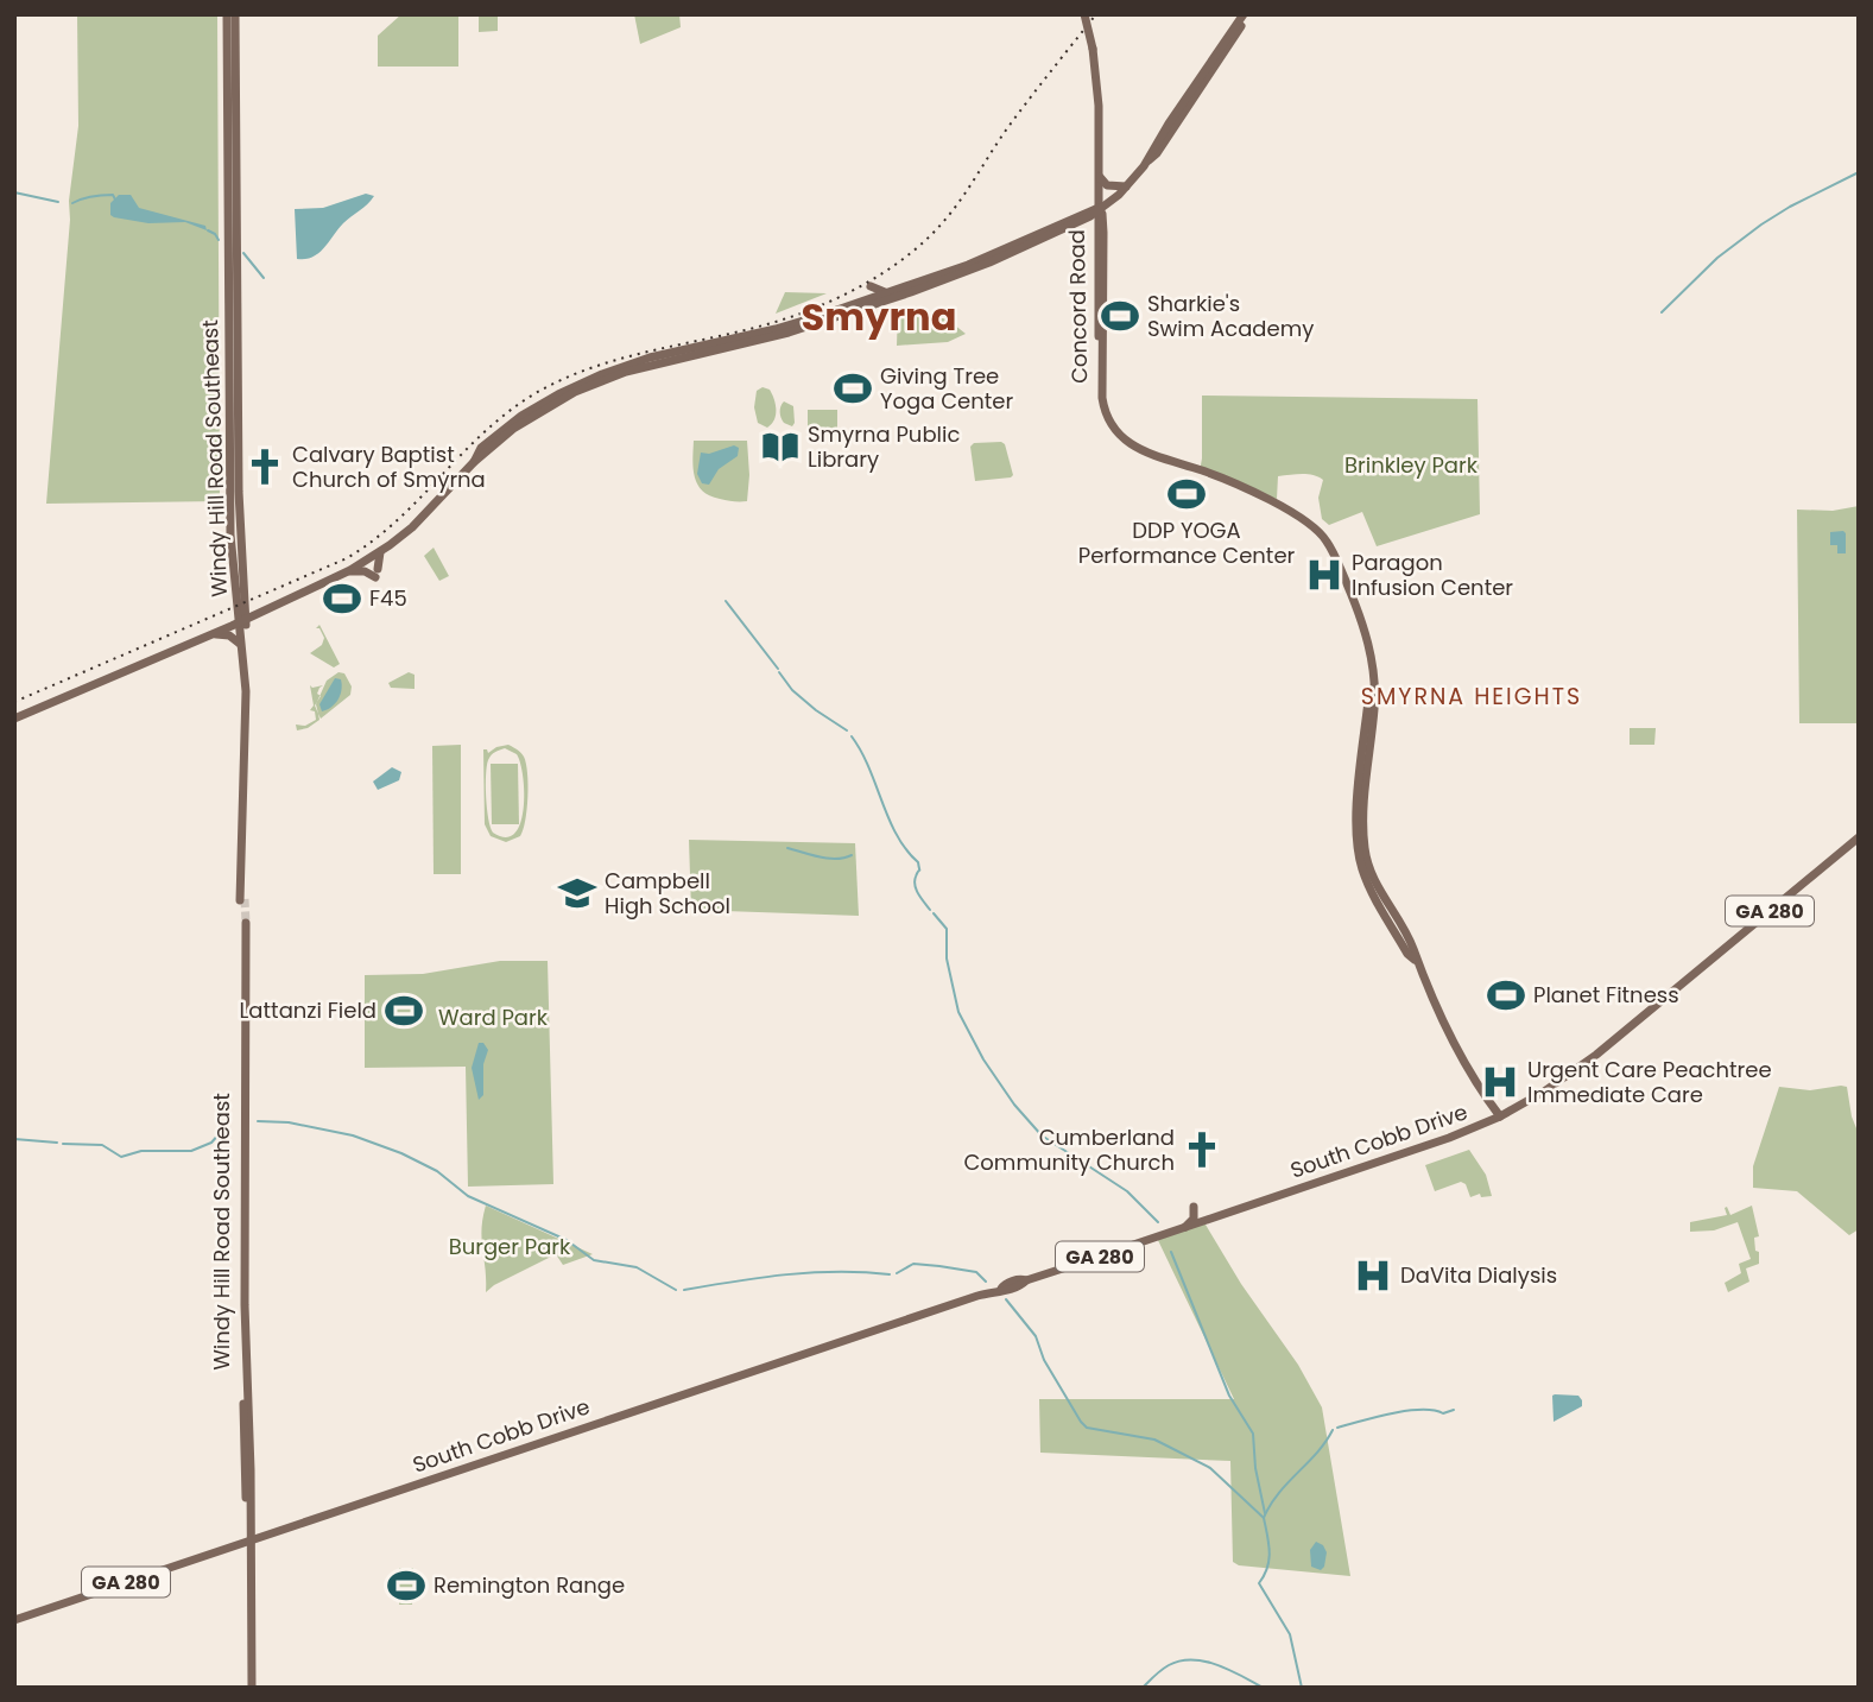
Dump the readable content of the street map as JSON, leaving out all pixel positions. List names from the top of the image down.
{
  "streets": {
    "main road": [
      "Concord Road",
      "Windy Hill Road Southeast",
      "GA 280",
      "South Cobb Drive"
    ]
  },
  "crossings": [
    ["Windy Hill Road Southeast", "South Cobb Drive"]
  ],
  "districts": ["Smyrna", "SMYRNA HEIGHTS"],
  "parks": ["Brinkley Park", "Ward Park", "Burger Park"],
  "places": {
    "sports": [
      "Sharkie's Swim Academy",
      "Giving Tree Yoga Center",
      "DDP YOGA Performance Center",
      "F45",
      "Planet Fitness",
      "Lattanzi Field",
      "Remington Range"
    ],
    "library": ["Smyrna Public Library"],
    "church": ["Calvary Baptist Church of Smyrna", "Cumberland Community Church"],
    "hospital": ["Paragon Infusion Center", "Urgent Care Peachtree Immediate Care", "DaVita Dialysis"],
    "school or university": ["Campbell High School"]
  }
}
